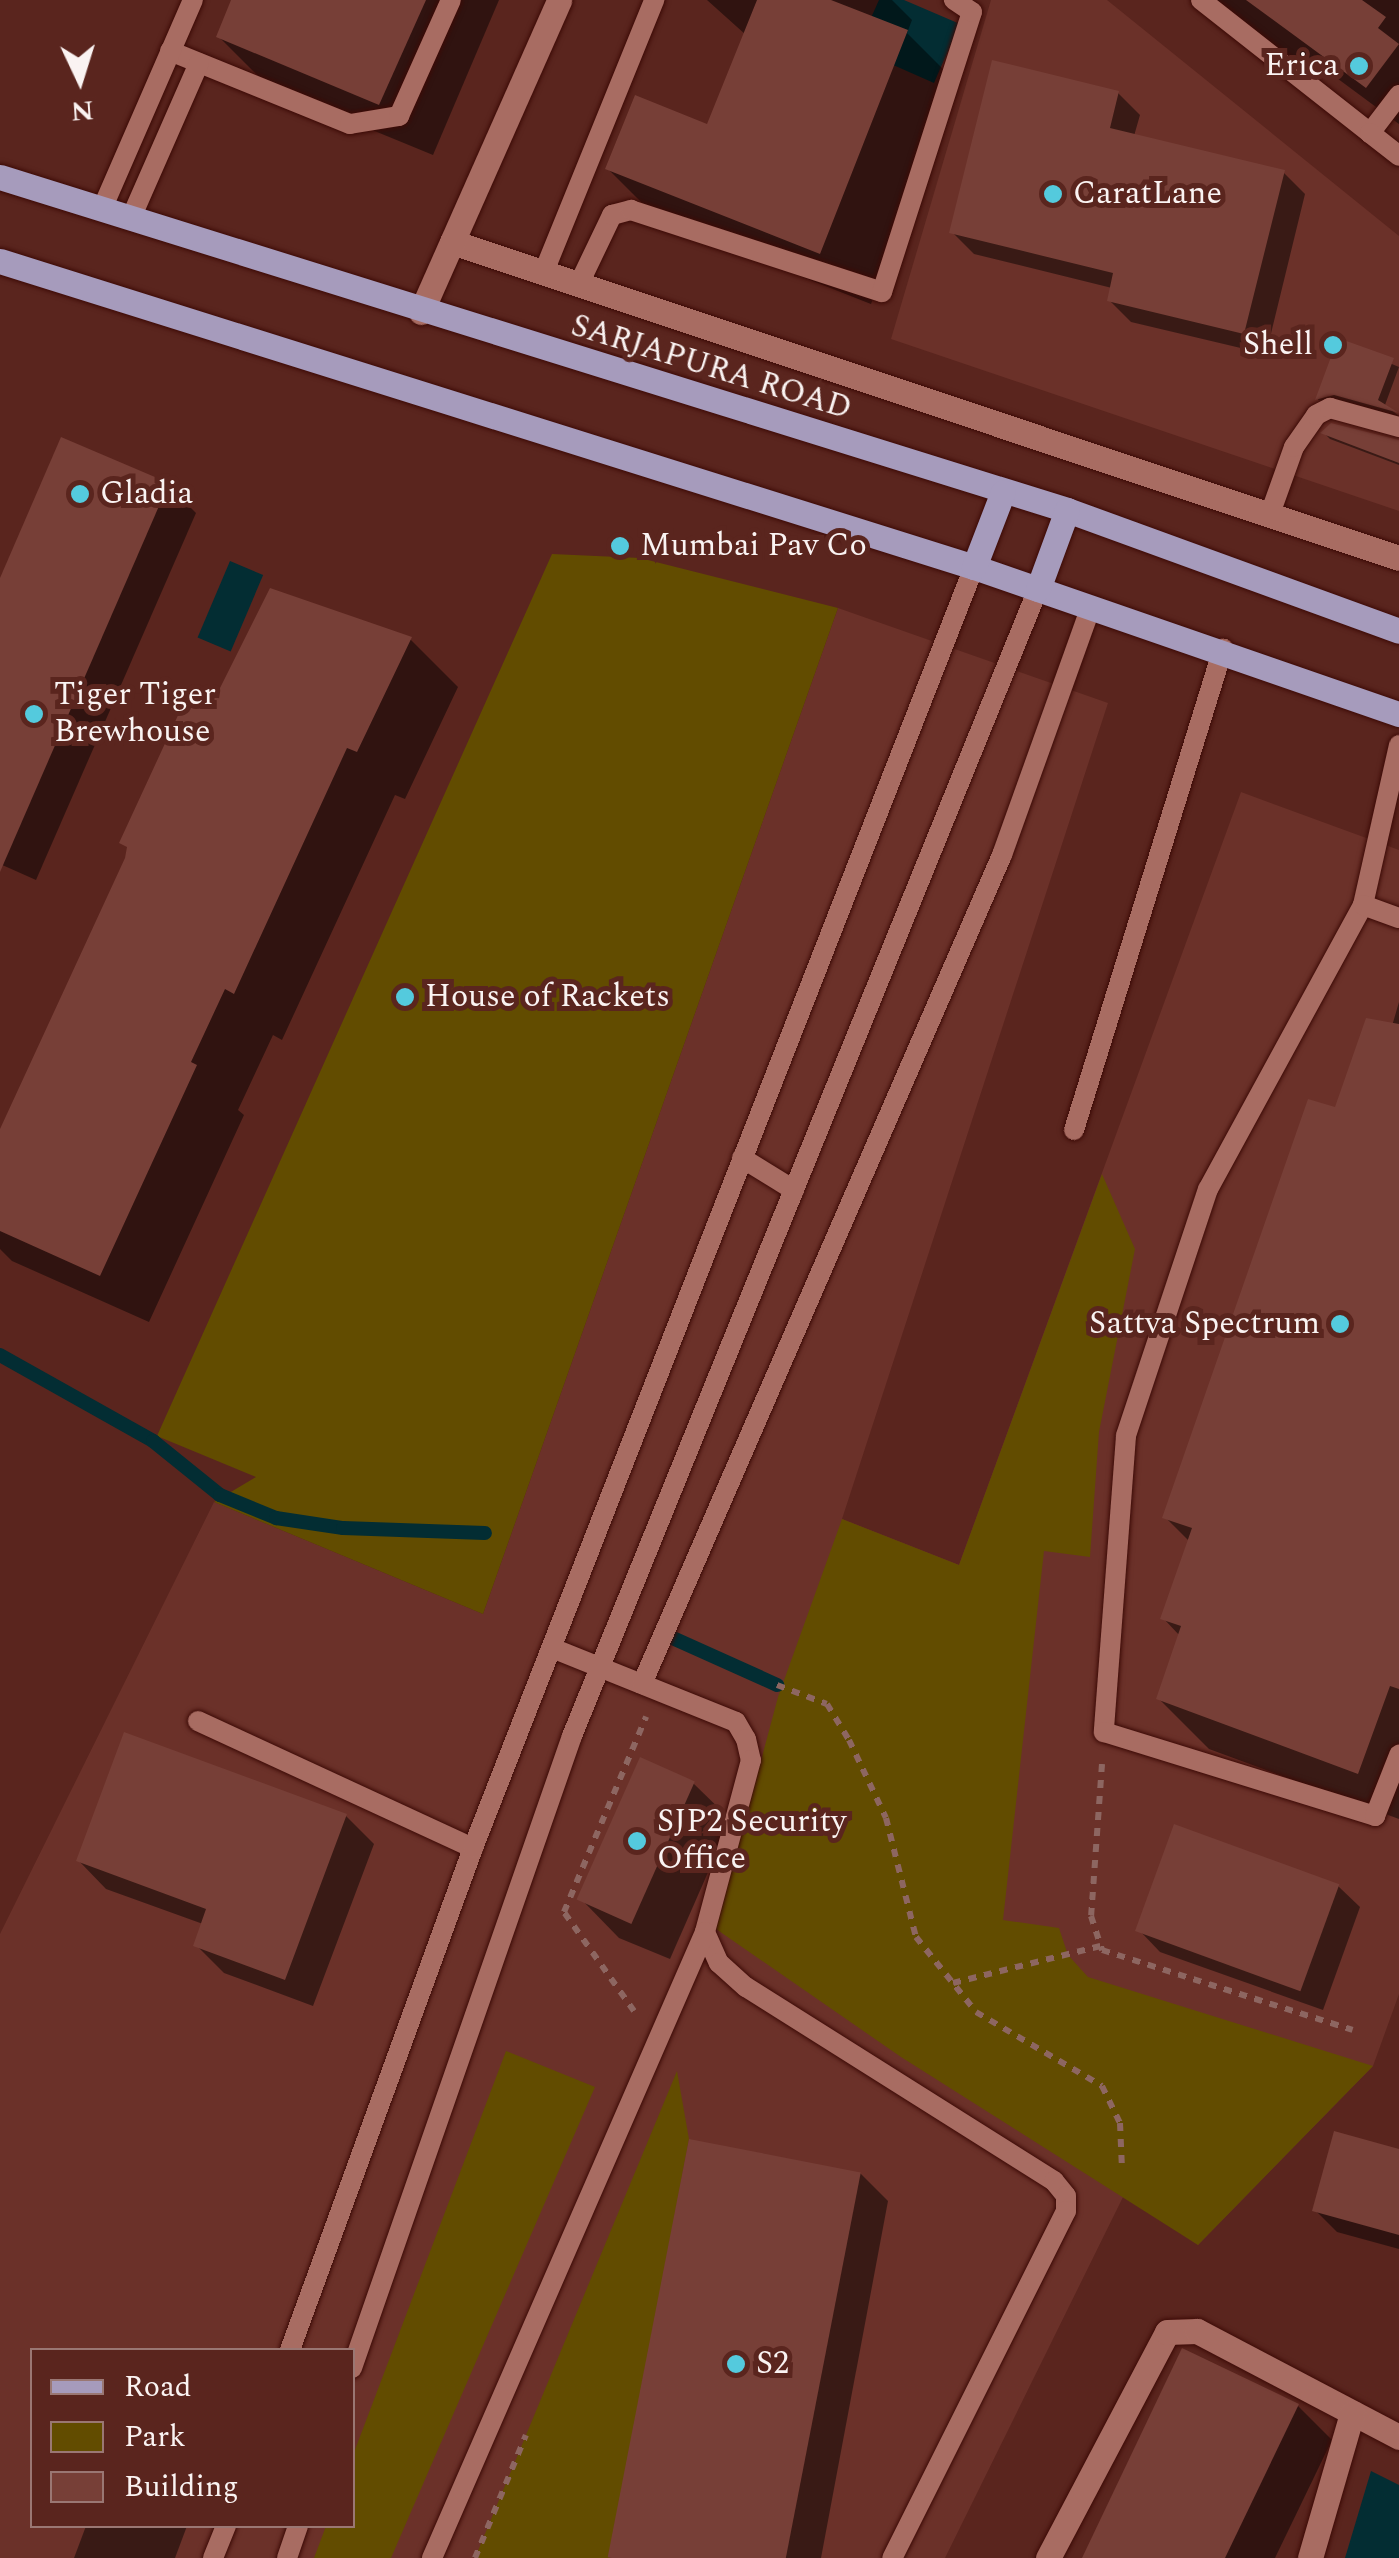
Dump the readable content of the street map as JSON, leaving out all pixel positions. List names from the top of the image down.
{
  "streets": {
    "main road": ["SARJAPURA ROAD"]
  },
  "places": [
    "Erica",
    "CaratLane",
    "Shell",
    "Gladia",
    "Mumbai Pav Co",
    "Tiger Tiger Brewhouse",
    "House of Rackets",
    "Sattva Spectrum",
    "SJP2 Security Office",
    "S2"
  ],
  "legend": ["Road", "Park", "Building"],
  "north": "bottom"
}
